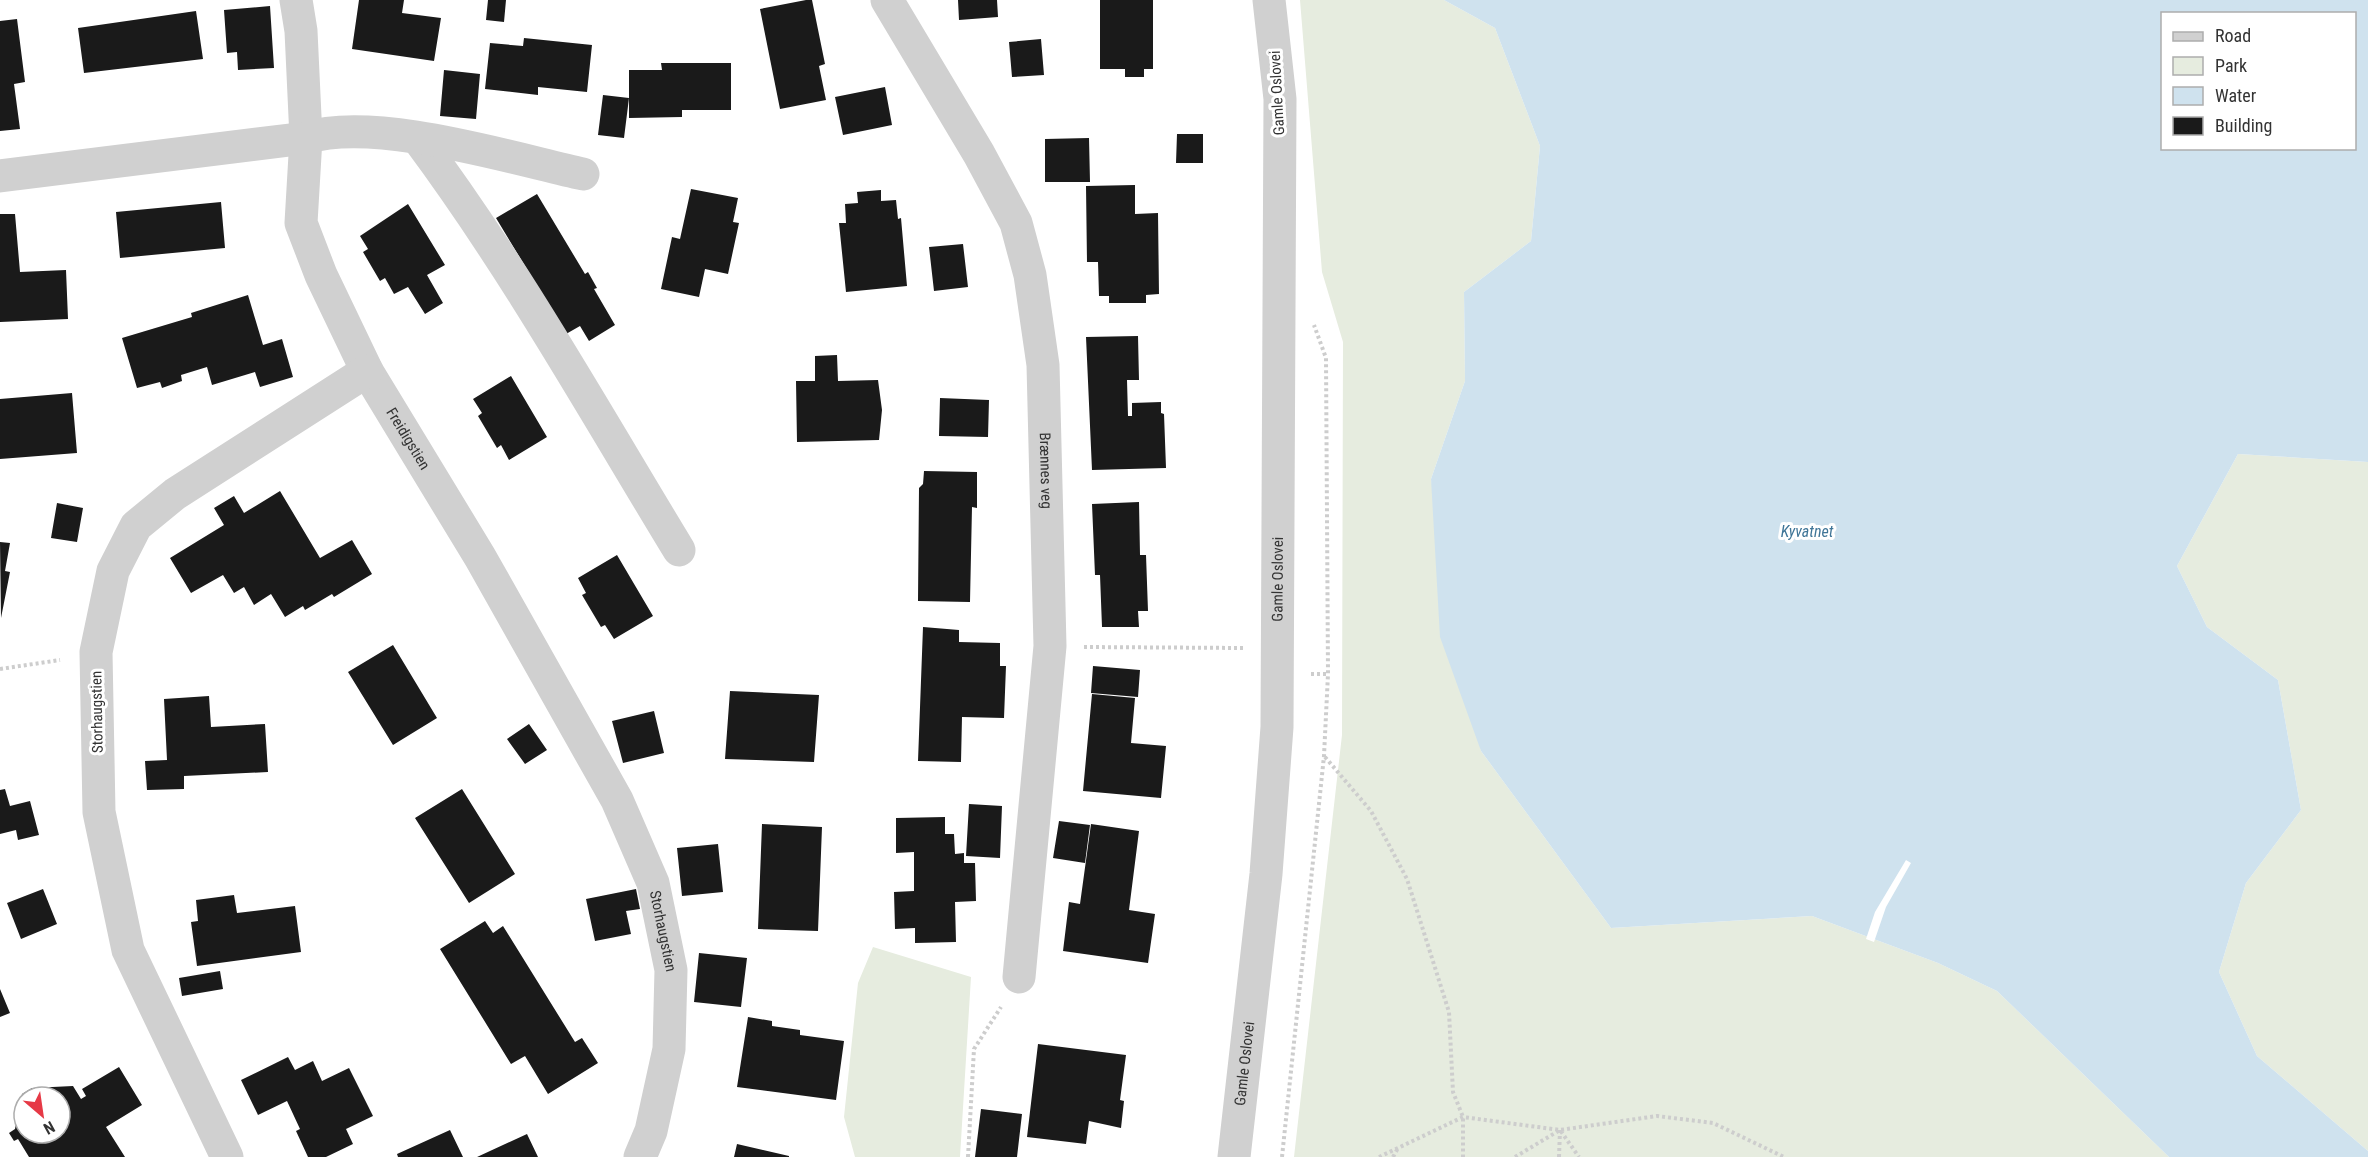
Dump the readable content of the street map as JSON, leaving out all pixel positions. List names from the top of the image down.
{
  "streets": {
    "street": [
      "Gamle Oslovei",
      "Freidigstien",
      "Brænnes veg",
      "Storhaugstien"
    ]
  },
  "crossings": [
    ["Freidigstien", "Storhaugstien"]
  ],
  "water": ["Kyvatnet"],
  "legend": [
    "Road",
    "Park",
    "Water",
    "Building"
  ],
  "north": "bottom right"
}
